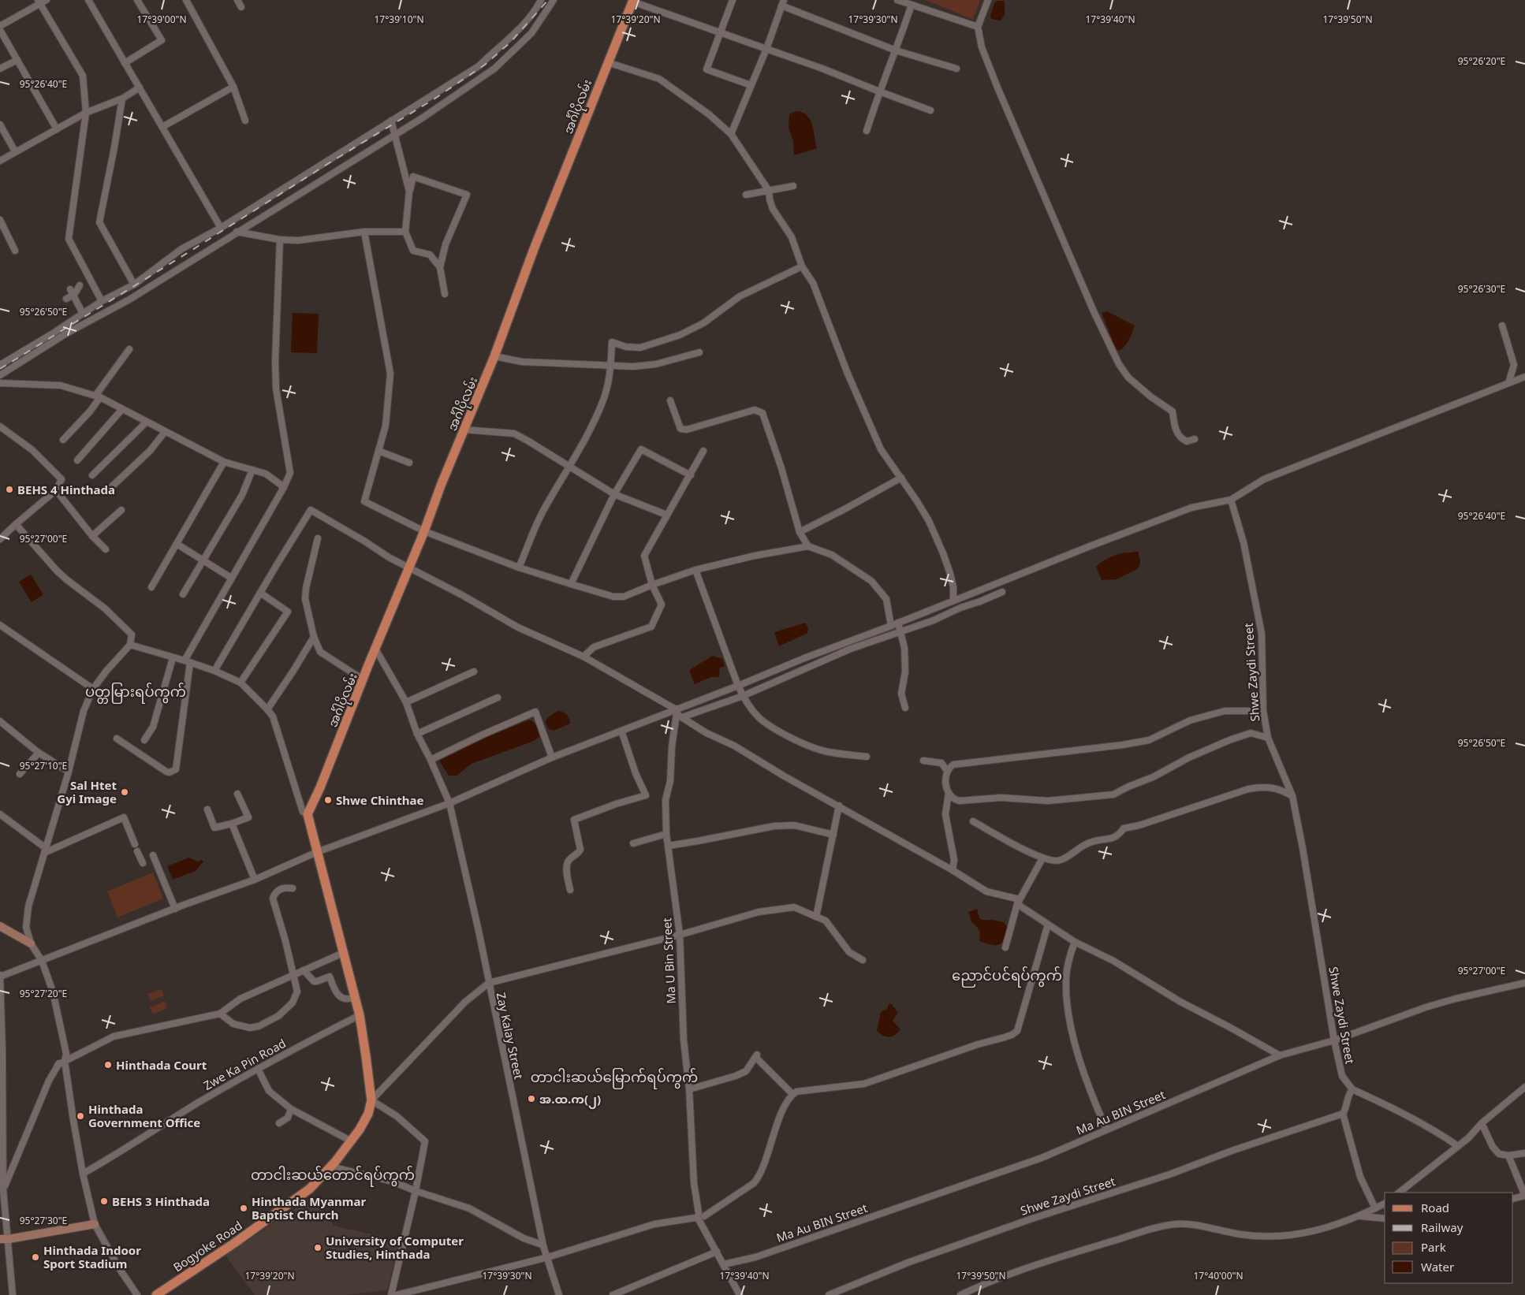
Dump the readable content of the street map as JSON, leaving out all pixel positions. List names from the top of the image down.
{
  "streets": {
    "main road": ["အင်္ဂါပိုလမ်း", "Bogyoke Road"],
    "street": [
      "Shwe Zaydi Street",
      "Ma U Bin Street",
      "Zay Kalay Street",
      "Zwe Ka Pin Road",
      "Ma Au BIN Street"
    ]
  },
  "crossings": [
    ["အင်္ဂါပိုလမ်း", "Zay Kalay Street"],
    ["Shwe Zaydi Street", "Ma Au BIN Street"],
    ["Ma U Bin Street", "Ma Au BIN Street"]
  ],
  "districts": [
    "ပတ္တမြားရပ်ကွက်",
    "ညောင်ပင်ရပ်ကွက်",
    "တာငါးဆယ်မြောက်ရပ်ကွက်",
    "တာငါးဆယ်တောင်ရပ်ကွက်"
  ],
  "places": [
    "BEHS 4 Hinthada",
    "Sal Htet Gyi Image",
    "Shwe Chinthae",
    "Hinthada Court",
    "အ.ထ.က(၂)",
    "Hinthada Government Office",
    "BEHS 3 Hinthada",
    "Hinthada Myanmar Baptist Church",
    "University of Computer Studies, Hinthada",
    "Hinthada Indoor Sport Stadium"
  ],
  "legend": [
    "Road",
    "Railway",
    "Park",
    "Water"
  ],
  "coordinates": [
    "17°39'00\"N",
    "17°39'10\"N",
    "17°39'20\"N",
    "17°39'30\"N",
    "17°39'40\"N",
    "17°39'50\"N",
    "95°26'20\"E",
    "95°26'40\"E",
    "95°26'30\"E",
    "95°26'50\"E",
    "95°27'00\"E",
    "95°27'10\"E",
    "95°27'20\"E",
    "95°27'30\"E",
    "17°40'00\"N"
  ]
}
